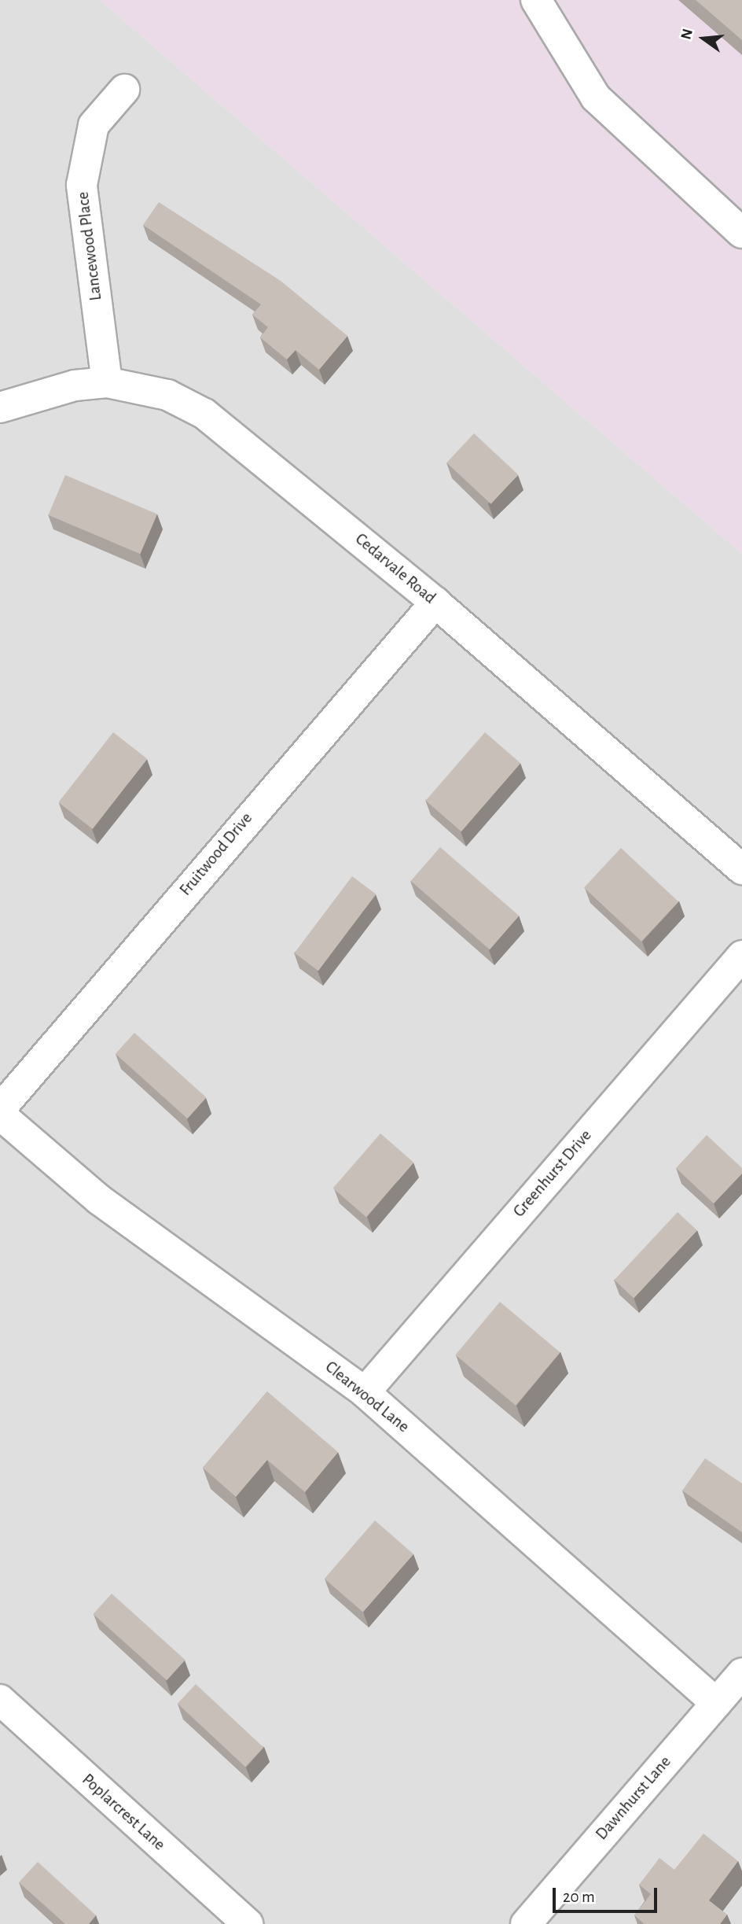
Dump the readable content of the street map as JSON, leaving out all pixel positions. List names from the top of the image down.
{
  "streets": {
    "street": [
      "Lancewood Place",
      "Cedarvale Road",
      "Fruitwood Drive",
      "Greenhurst Drive",
      "Clearwood Lane",
      "Dawnhurst Lane",
      "Poplarcrest Lane"
    ]
  },
  "crossings": [
    ["Lancewood Place", "Cedarvale Road"],
    ["Cedarvale Road", "Fruitwood Drive"],
    ["Greenhurst Drive", "Clearwood Lane"],
    ["Clearwood Lane", "Dawnhurst Lane"]
  ],
  "scale_bar": "20 m",
  "north": "left"
}
